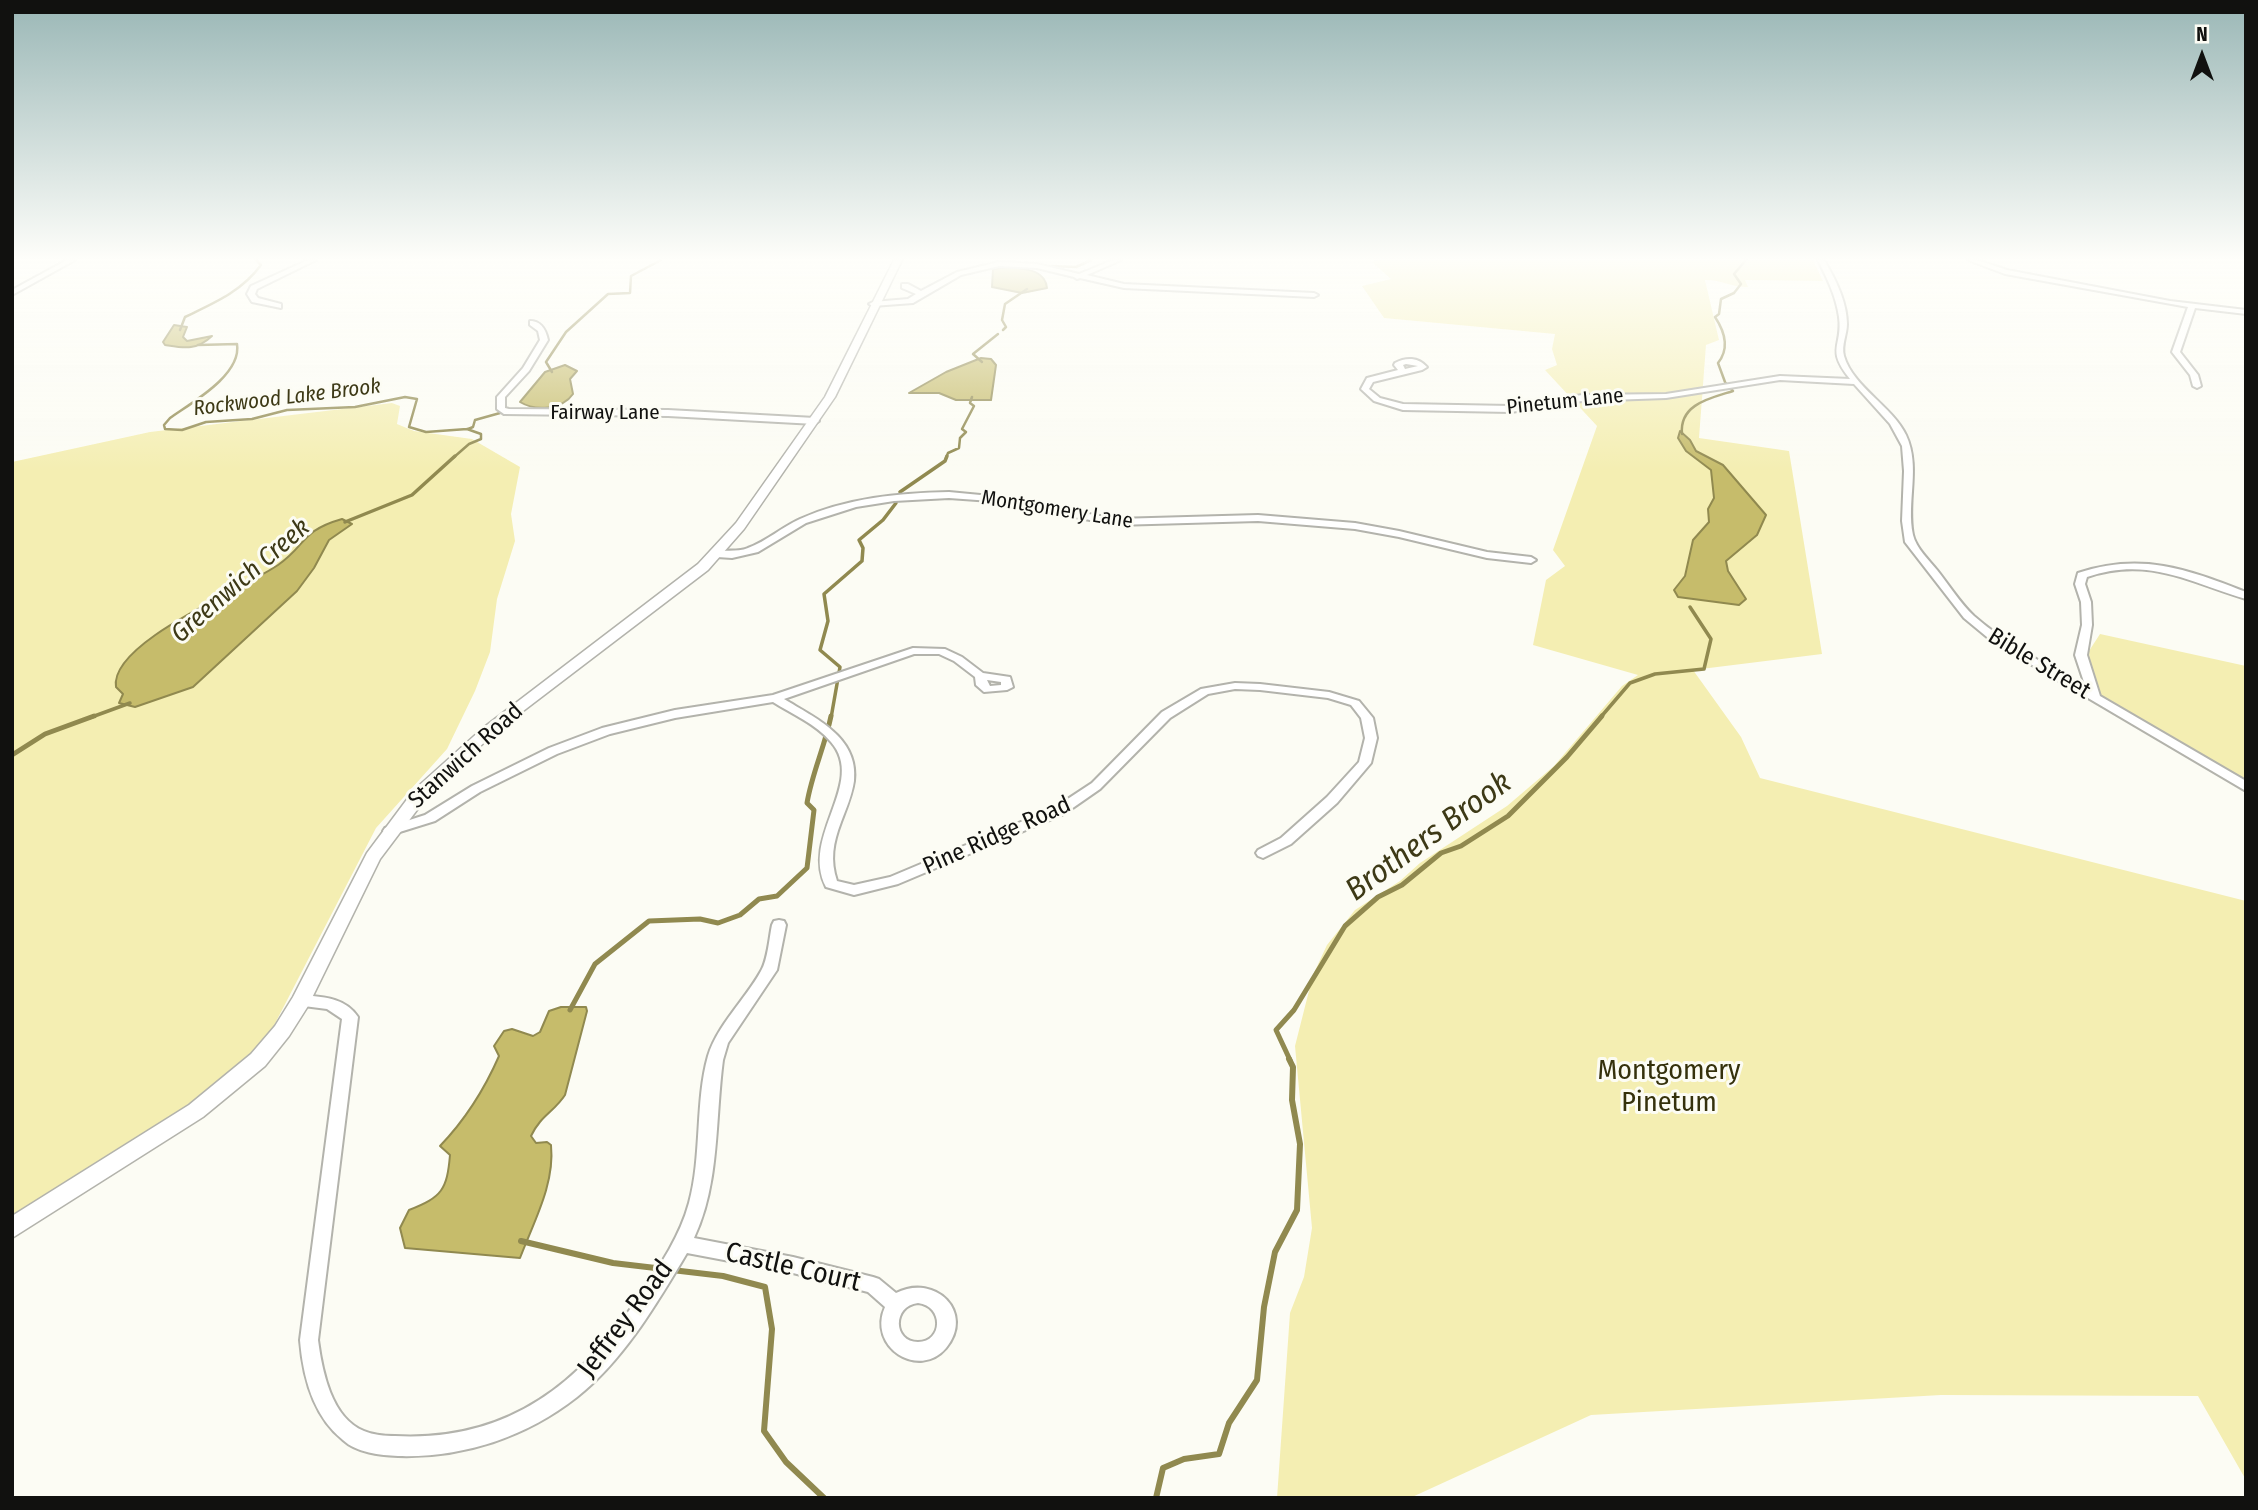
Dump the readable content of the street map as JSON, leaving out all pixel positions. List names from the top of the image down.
{
  "streets": {
    "street": [
      "Pinetum Lane",
      "Fairway Lane",
      "Montgomery Lane",
      "Bible Street",
      "Stanwich Road",
      "Pine Ridge Road",
      "Castle Court",
      "Jeffrey Road"
    ]
  },
  "crossings": [
    ["Pinetum Lane", "Bible Street"],
    ["Fairway Lane", "Stanwich Road"],
    ["Montgomery Lane", "Stanwich Road"],
    ["Stanwich Road", "Jeffrey Road"],
    ["Castle Court", "Jeffrey Road"]
  ],
  "water": ["Rockwood Lake Brook", "Greenwich Creek", "Brothers Brook"],
  "parks": ["Montgomery Pinetum"],
  "north": "top"
}
